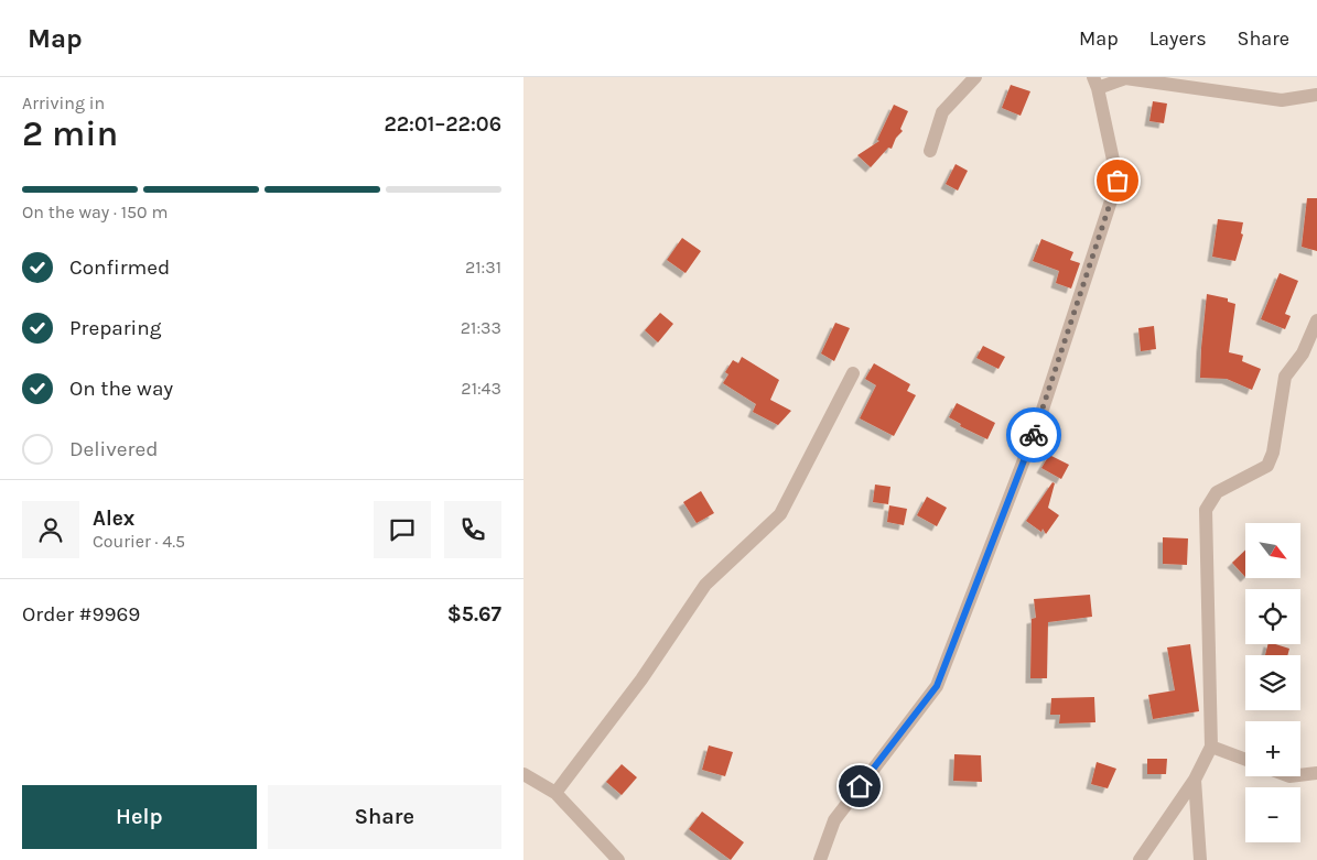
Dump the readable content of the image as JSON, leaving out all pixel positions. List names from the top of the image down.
{
  "north": "bottom right",
  "page": {
    "header": "Map",
    "nav": ["Map", "Layers", "Share"],
    "heading": ["2 min", "Arriving in", "22:01–22:06"],
    "panel": [
      "Alex",
      "Courier · 4.5",
      "Order #9969",
      "$5.67"
    ],
    "bar": "On the way · 150 m",
    "list": [
      ["Confirmed", "21:31"],
      ["Preparing", "21:33"],
      ["On the way", "21:43"],
      "Delivered"
    ],
    "map_buttons": ["+", "−"],
    "buttons": ["Help", "Share"]
  }
}
